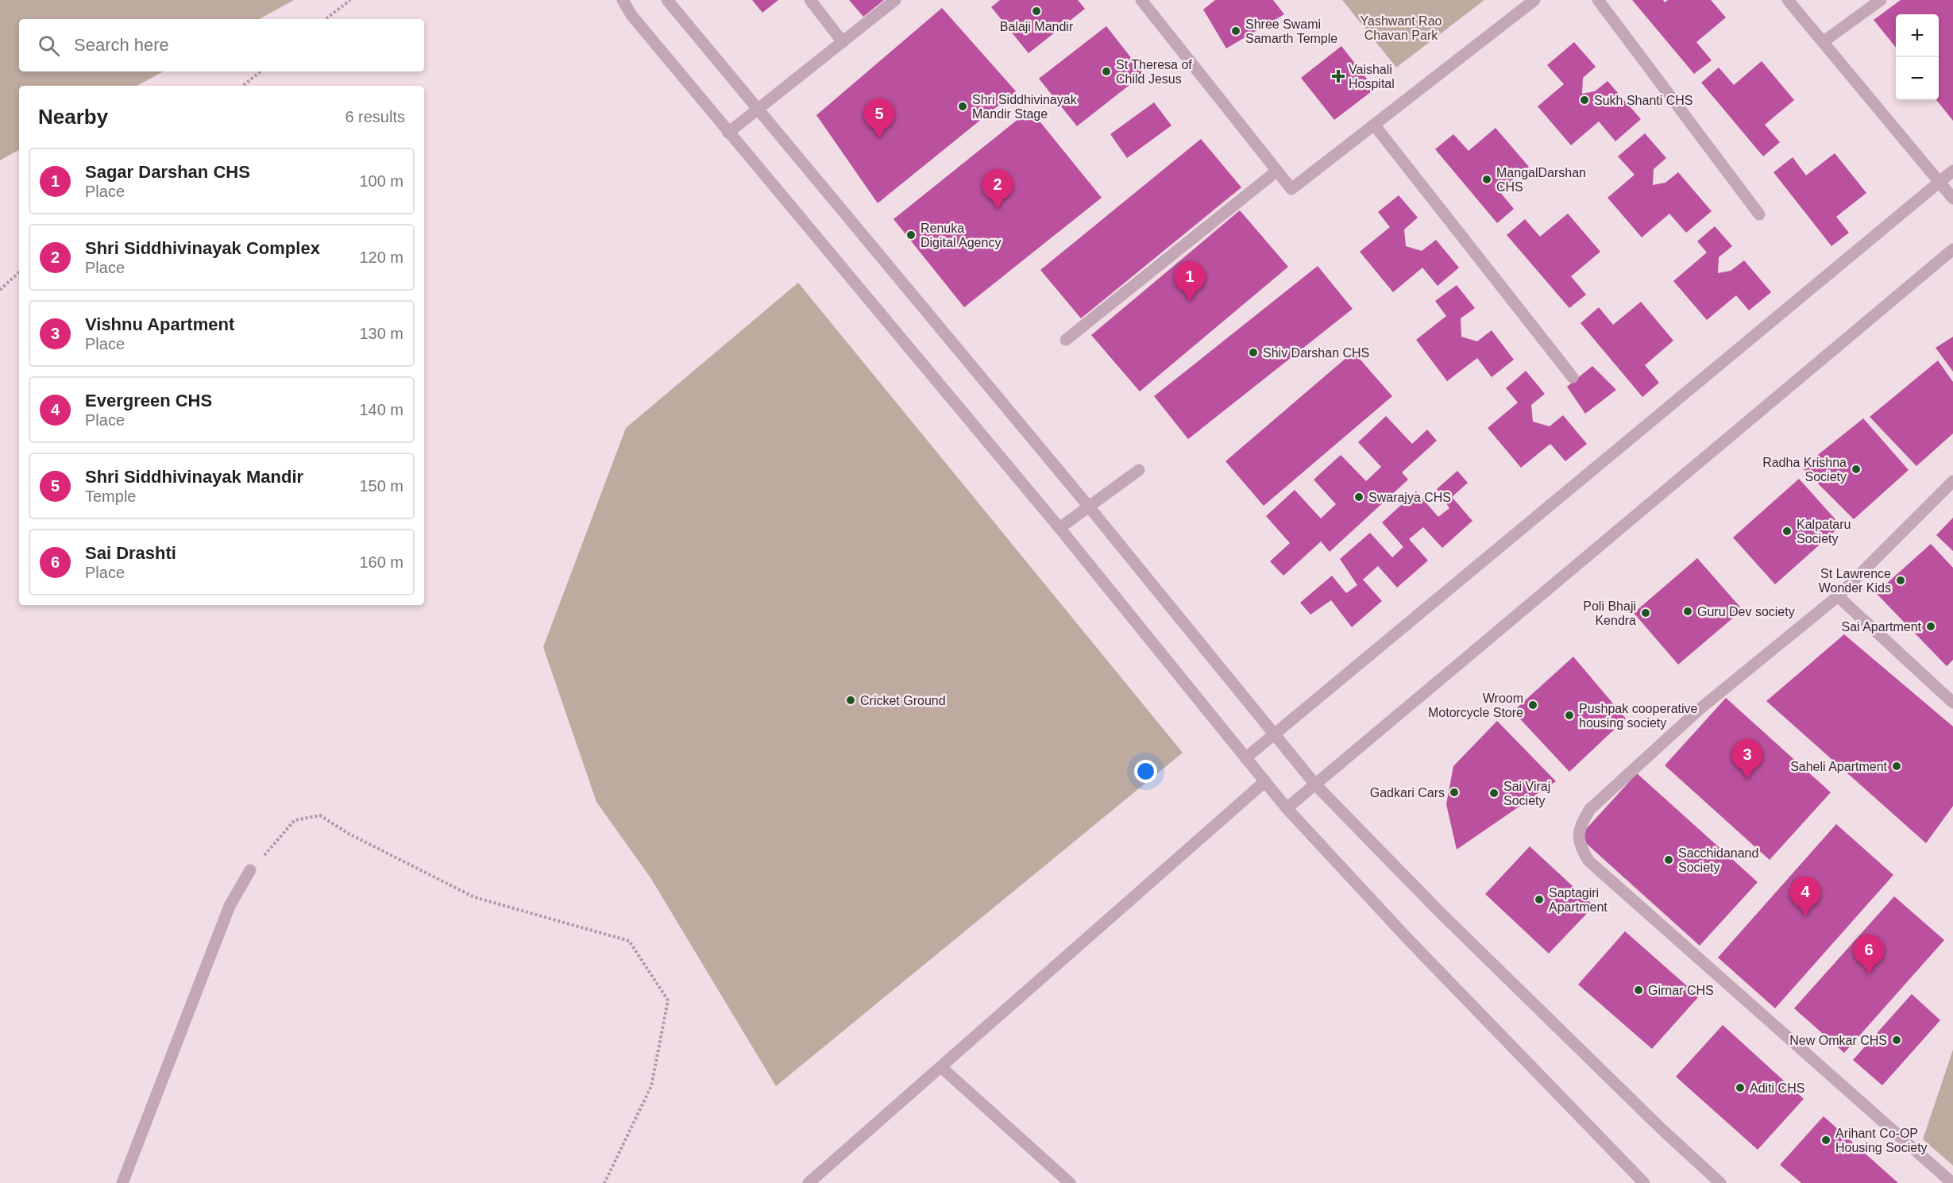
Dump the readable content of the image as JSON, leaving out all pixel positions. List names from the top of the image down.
{
  "parks": ["Yashwant Rao Chavan Park"],
  "places": {
    "other": [
      "Balaji Mandir",
      "Shree Swami Samarth Temple",
      "St Theresa of Child Jesus",
      "Sukh Shanti CHS",
      "Shri Siddhivinayak Mandir Stage",
      "MangalDarshan CHS",
      "Renuka Digital Agency",
      "Shiv Darshan CHS",
      "Radha Krishna Society",
      "Swarajya CHS",
      "Kalpataru Society",
      "St Lawrence Wonder Kids",
      "Guru Dev society",
      "Poli Bhaji Kendra",
      "Sai Apartment",
      "Cricket Ground",
      "Wroom Motorcycle Store",
      "Pushpak cooperative housing society",
      "Saheli Apartment",
      "Gadkari Cars",
      "Sai Viraj Society",
      "Sacchidanand Society",
      "Saptagiri Apartment",
      "Girnar CHS",
      "New Omkar CHS",
      "Aditi CHS",
      "Arihant Co-OP Housing Society"
    ],
    "health": ["Vaishali Hospital"]
  },
  "page": {
    "map_buttons": ["+", "−"],
    "search": "Search here",
    "heading": ["Nearby", "6 results"],
    "pins": [
      "5",
      "2",
      "1",
      "3",
      "4",
      "6"
    ],
    "list": [
      {
        "mark": "1",
        "name": "Sagar Darshan CHS",
        "note": "Place",
        "value": "100 m"
      },
      {
        "mark": "2",
        "name": "Shri Siddhivinayak Complex",
        "note": "Place",
        "value": "120 m"
      },
      {
        "mark": "3",
        "name": "Vishnu Apartment",
        "note": "Place",
        "value": "130 m"
      },
      {
        "mark": "4",
        "name": "Evergreen CHS",
        "note": "Place",
        "value": "140 m"
      },
      {
        "mark": "5",
        "name": "Shri Siddhivinayak Mandir",
        "note": "Temple",
        "value": "150 m"
      },
      {
        "mark": "6",
        "name": "Sai Drashti",
        "note": "Place",
        "value": "160 m"
      }
    ]
  }
}
